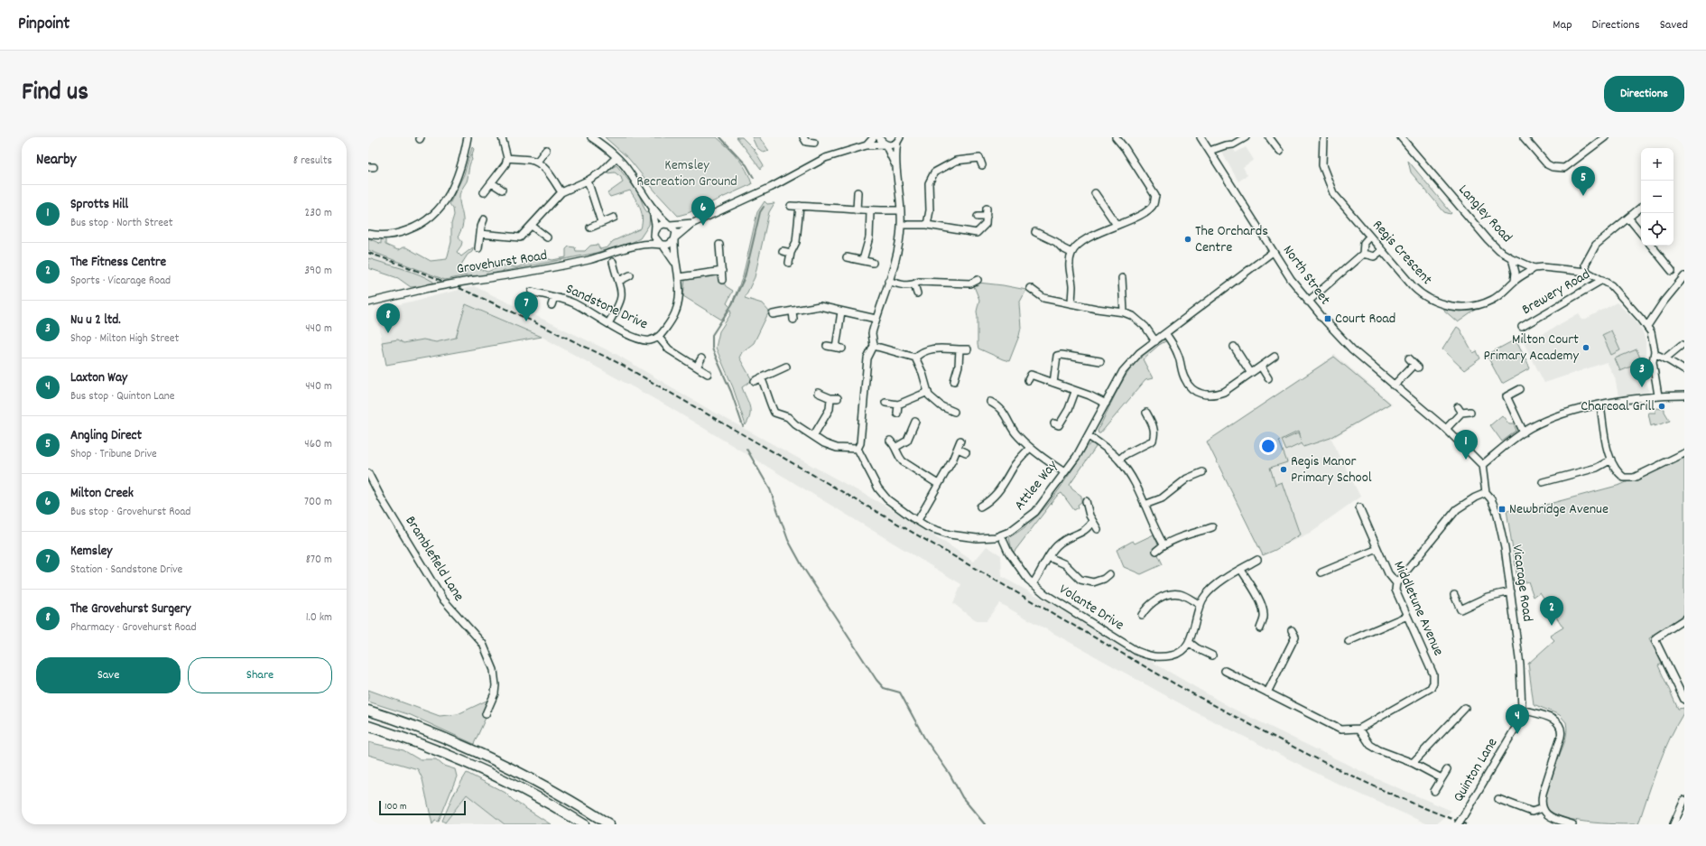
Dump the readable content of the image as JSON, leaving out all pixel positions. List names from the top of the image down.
{
  "streets": {
    "street": [
      "Langley Road",
      "Regis Crescent",
      "Grovehurst Road",
      "North Street",
      "Brewery Road",
      "Sandstone Drive",
      "Attlee Way",
      "Bramblefield Lane",
      "Vicarage Road",
      "Volante Drive",
      "Middletune Avenue",
      "Quinton Lane"
    ]
  },
  "crossings": [
    ["Langley Road", "Regis Crescent"],
    ["Langley Road", "Brewery Road"],
    ["Grovehurst Road", "Sandstone Drive"],
    ["North Street", "Attlee Way"],
    ["North Street", "Vicarage Road"],
    ["Attlee Way", "Volante Drive"],
    ["Vicarage Road", "Quinton Lane"]
  ],
  "parks": ["Kemsley Recreation Ground"],
  "places": {
    "other": [
      "The Orchards Centre",
      "Milton Court Primary Academy",
      "Charcoal Grill",
      "Regis Manor Primary School"
    ],
    "transit": ["Court Road", "Newbridge Avenue"]
  },
  "scale_bar": "100 m",
  "page": {
    "header": "Pinpoint",
    "nav": ["Map", "Directions", "Saved"],
    "title": "Find us",
    "buttons": [
      "Directions",
      ["Save", "Share"]
    ],
    "heading": ["Nearby", "8 results"],
    "map_buttons": ["+", "−"],
    "pins": [
      "5",
      "6",
      "7",
      "8",
      "3",
      "1",
      "2",
      "4"
    ],
    "list": [
      {
        "mark": "1",
        "name": "Sprotts Hill",
        "note": "Bus stop · North Street",
        "value": "230 m"
      },
      {
        "mark": "2",
        "name": "The Fitness Centre",
        "note": "Sports · Vicarage Road",
        "value": "390 m"
      },
      {
        "mark": "3",
        "name": "Nu u 2 ltd.",
        "note": "Shop · Milton High Street",
        "value": "440 m"
      },
      {
        "mark": "4",
        "name": "Laxton Way",
        "note": "Bus stop · Quinton Lane",
        "value": "440 m"
      },
      {
        "mark": "5",
        "name": "Angling Direct",
        "note": "Shop · Tribune Drive",
        "value": "460 m"
      },
      {
        "mark": "6",
        "name": "Milton Creek",
        "note": "Bus stop · Grovehurst Road",
        "value": "700 m"
      },
      {
        "mark": "7",
        "name": "Kemsley",
        "note": "Station · Sandstone Drive",
        "value": "870 m"
      },
      {
        "mark": "8",
        "name": "The Grovehurst Surgery",
        "note": "Pharmacy · Grovehurst Road",
        "value": "1.0 km"
      }
    ],
    "scale": "100 m"
  }
}
